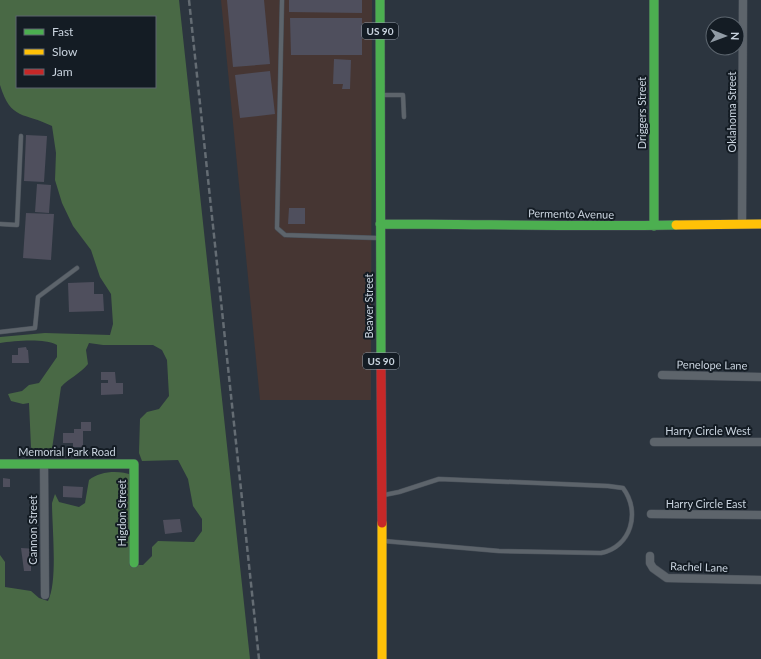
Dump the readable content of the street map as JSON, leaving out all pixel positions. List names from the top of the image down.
{
  "streets": {
    "street": [
      "US 90",
      "Oklahoma Street",
      "Driggers Street",
      "Permento Avenue",
      "Beaver Street",
      "Penelope Lane",
      "Harry Circle West",
      "Memorial Park Road",
      "Harry Circle East",
      "Higdon Street",
      "Cannon Street",
      "Rachel Lane"
    ]
  },
  "crossings": [
    ["Oklahoma Street", "Permento Avenue"],
    ["Driggers Street", "Permento Avenue"],
    ["Permento Avenue", "Beaver Street"],
    ["Memorial Park Road", "Higdon Street"],
    ["Memorial Park Road", "Cannon Street"]
  ],
  "legend": ["Fast", "Slow", "Jam"],
  "north": "right"
}
